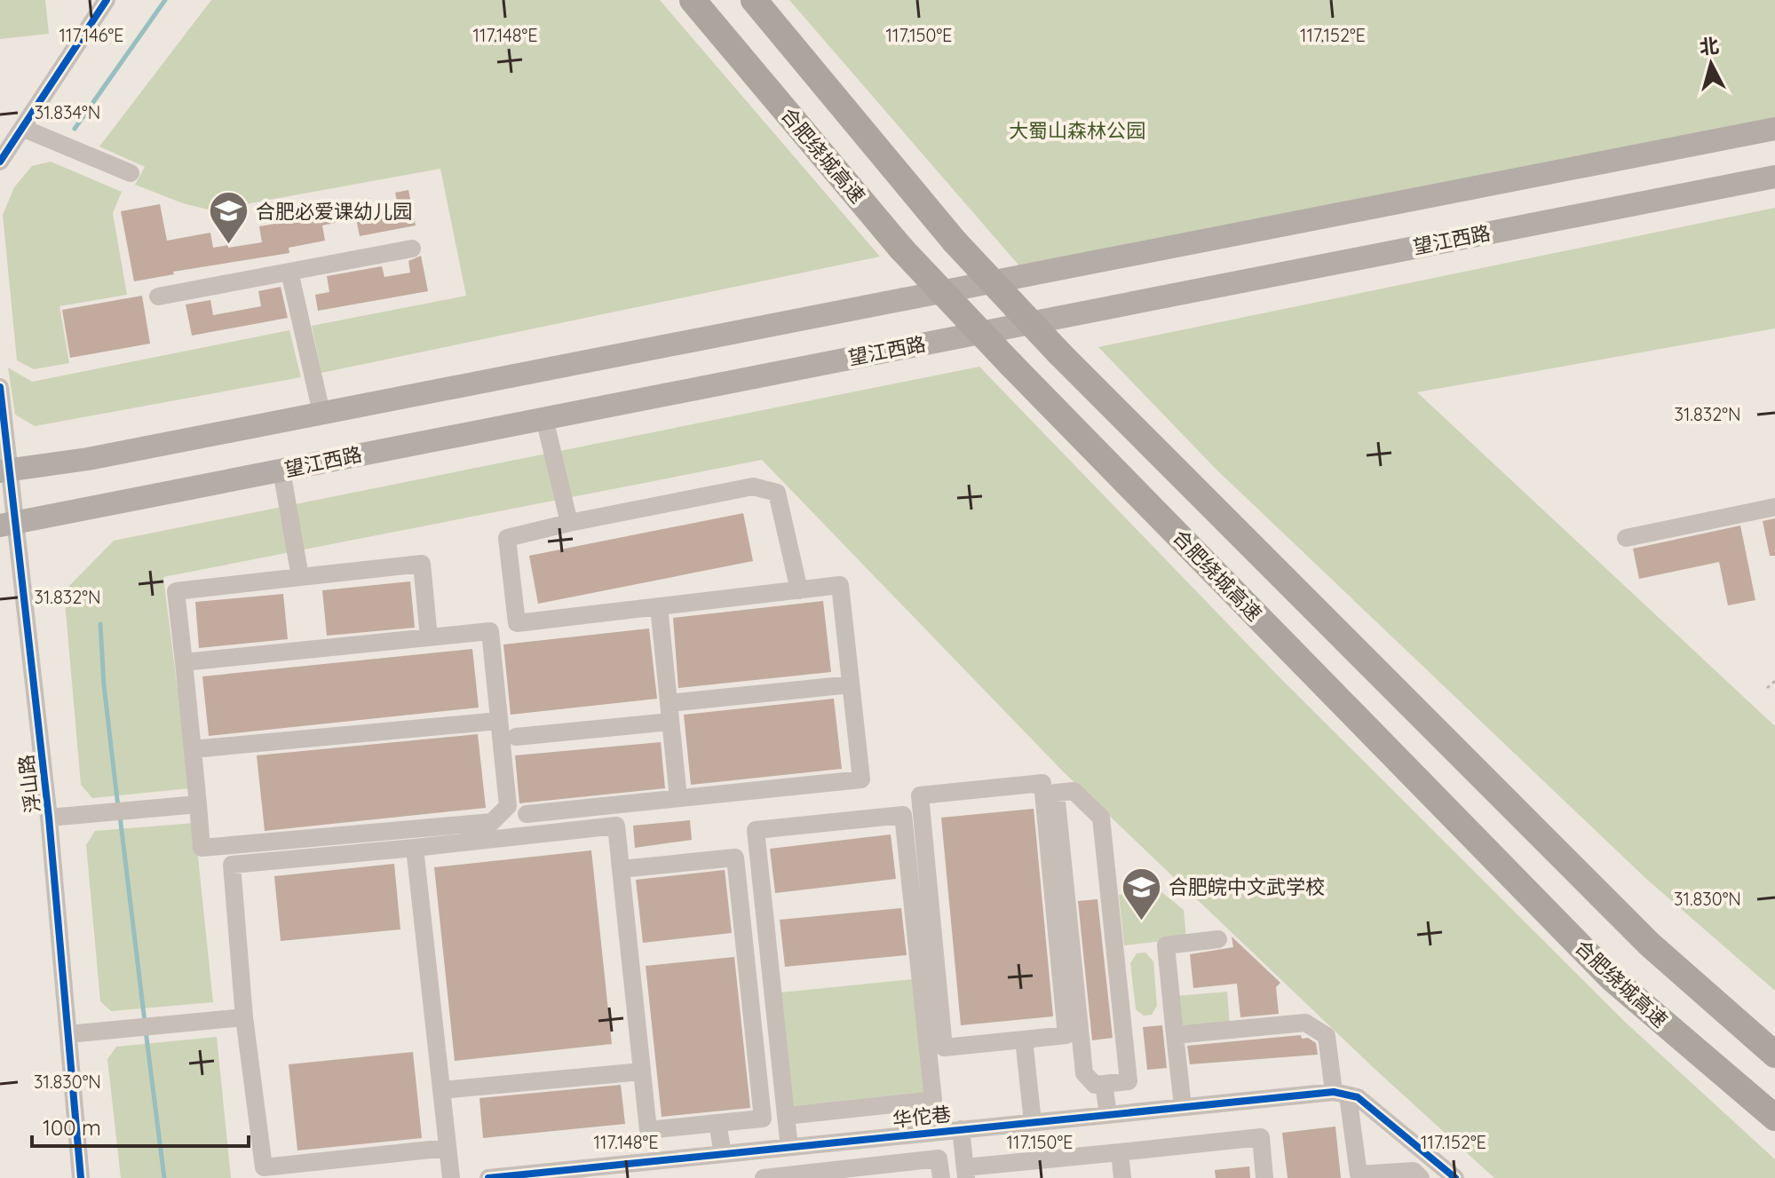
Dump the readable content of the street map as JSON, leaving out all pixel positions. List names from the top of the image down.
{
  "streets": {
    "highway": ["合肥绕城高速"],
    "main road": ["望江西路"],
    "street": ["浮山路", "华佗巷"]
  },
  "crossings": [
    ["望江西路", "浮山路"]
  ],
  "parks": ["大蜀山森林公园"],
  "places": {
    "school or university": ["合肥必爱课幼儿园", "合肥皖中文武学校"]
  },
  "scale_bar": "100 m",
  "north": "top",
  "coordinates": [
    "117.146°E",
    "117.148°E",
    "117.150°E",
    "117.152°E",
    "31.834°N",
    "31.832°N",
    "31.830°N"
  ]
}
